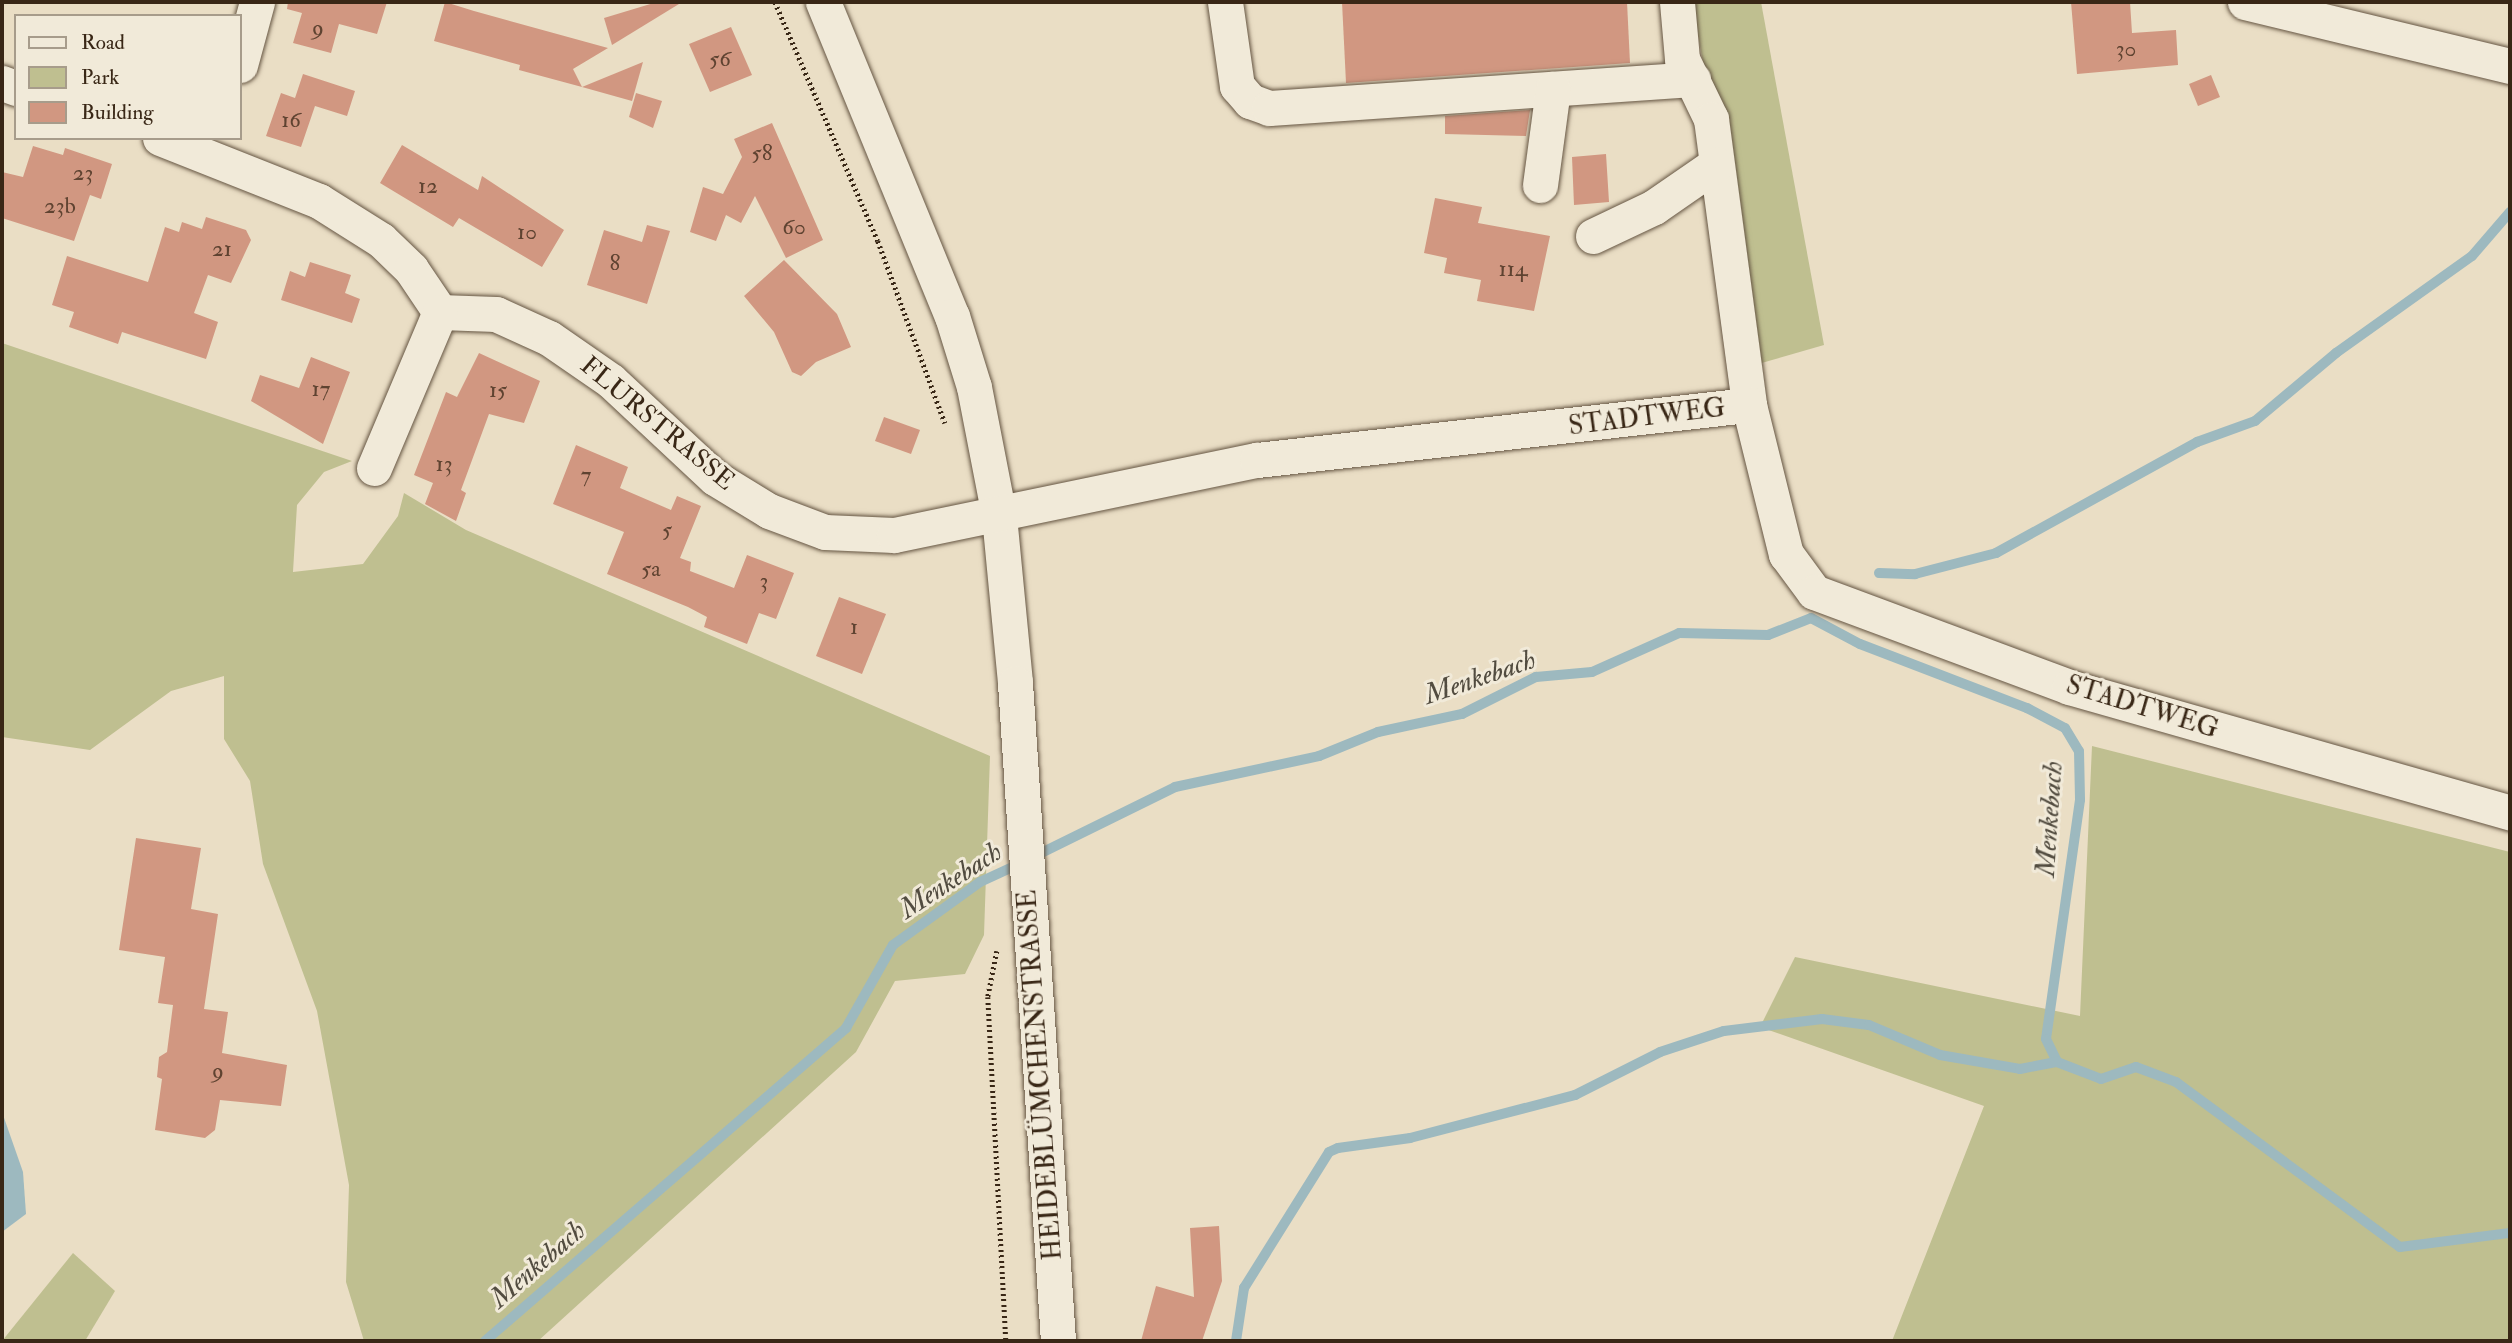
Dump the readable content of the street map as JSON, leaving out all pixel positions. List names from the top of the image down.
{
  "streets": {
    "street": ["STADTWEG", "FLURSTRASSE", "HEIDEBLÜMCHENSTRASSE"]
  },
  "crossings": [
    ["STADTWEG", "FLURSTRASSE"],
    ["STADTWEG", "HEIDEBLÜMCHENSTRASSE"],
    ["FLURSTRASSE", "HEIDEBLÜMCHENSTRASSE"]
  ],
  "water": ["Menkebach"],
  "house_numbers": [
    "9",
    "30",
    "56",
    "16",
    "58",
    "23",
    "12",
    "23b",
    "60",
    "10",
    "21",
    "8",
    "114",
    "17",
    "15",
    "13",
    "7",
    "5",
    "5a",
    "3",
    "1",
    "9"
  ],
  "legend": ["Road", "Park", "Building"]
}
